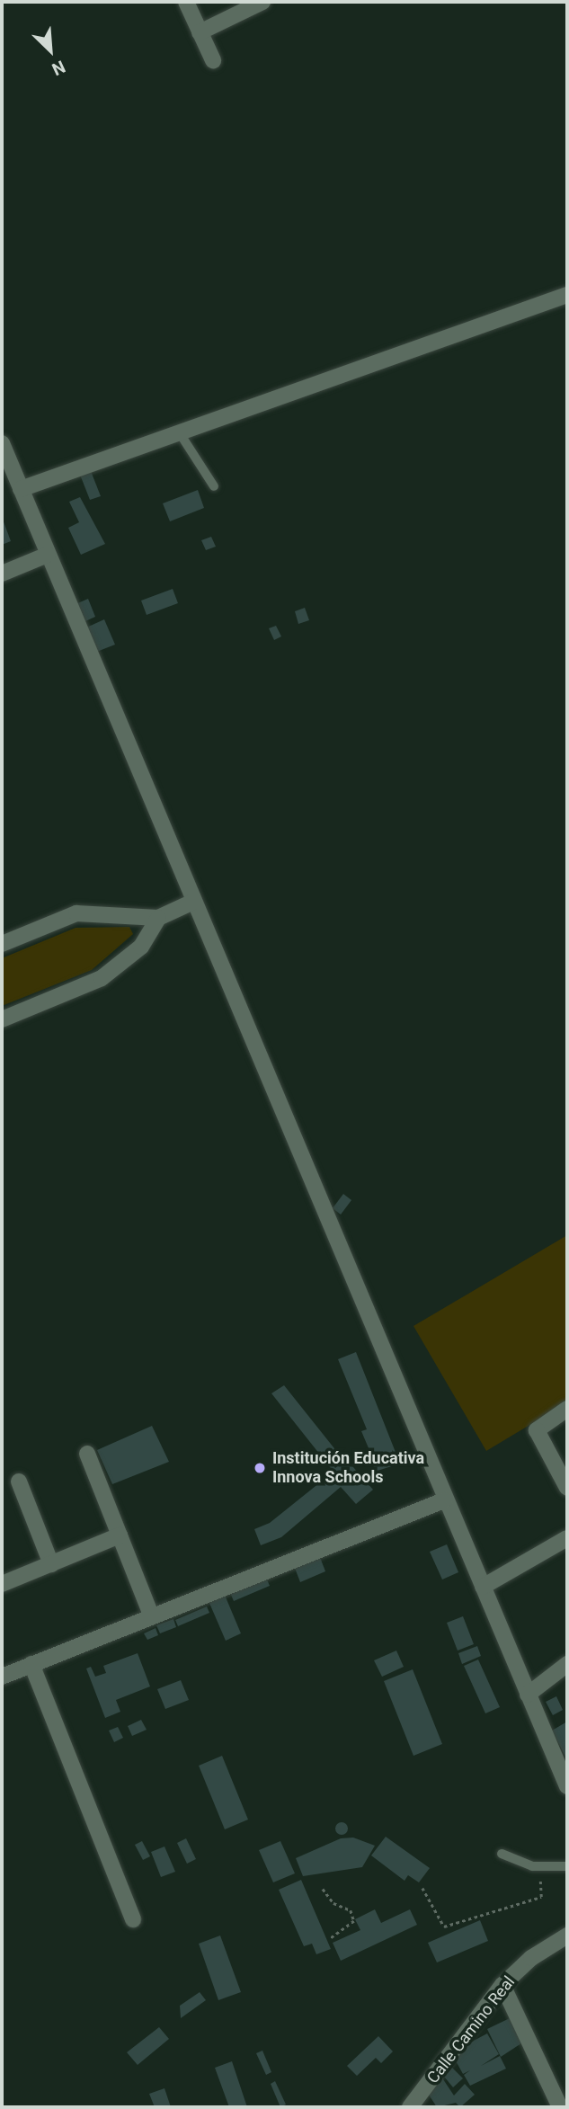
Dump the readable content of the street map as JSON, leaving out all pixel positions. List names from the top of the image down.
{
  "streets": {
    "street": ["Calle Camino Real"]
  },
  "places": ["Institución Educativa Innova Schools"],
  "north": "bottom right"
}
